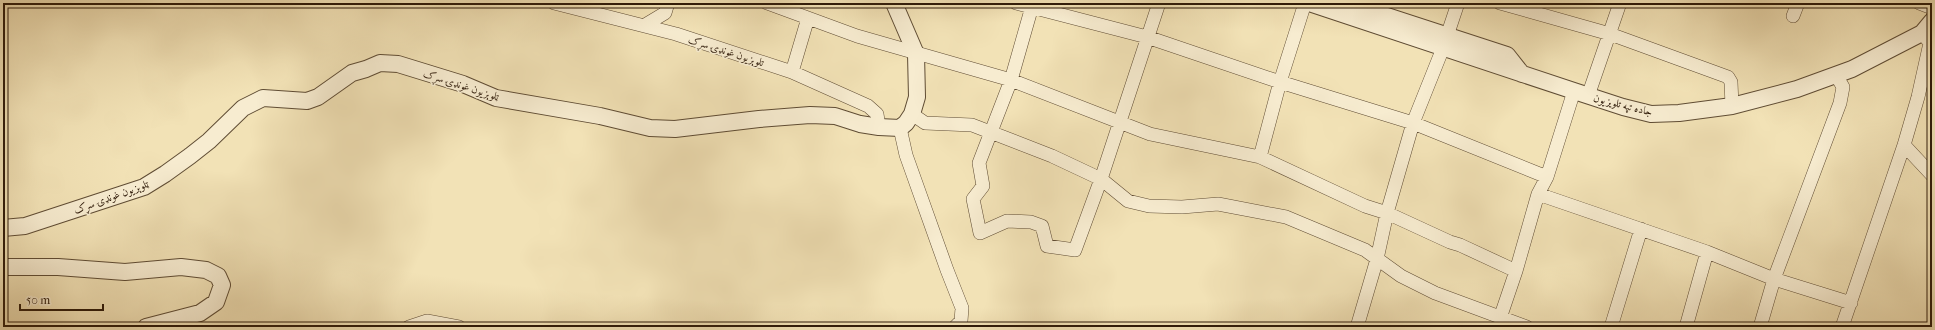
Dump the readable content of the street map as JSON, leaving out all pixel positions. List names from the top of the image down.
{
  "streets": {
    "street": ["تلوېزيون غونډۍ سړک", "ټلوېزيون غونډۍ سړک", "جاده تپه تلویزیون"]
  },
  "crossings": [
    ["تلوېزيون غونډۍ سړک", "ټلوېزيون غونډۍ سړک"]
  ],
  "scale_bar": "50 m"
}
